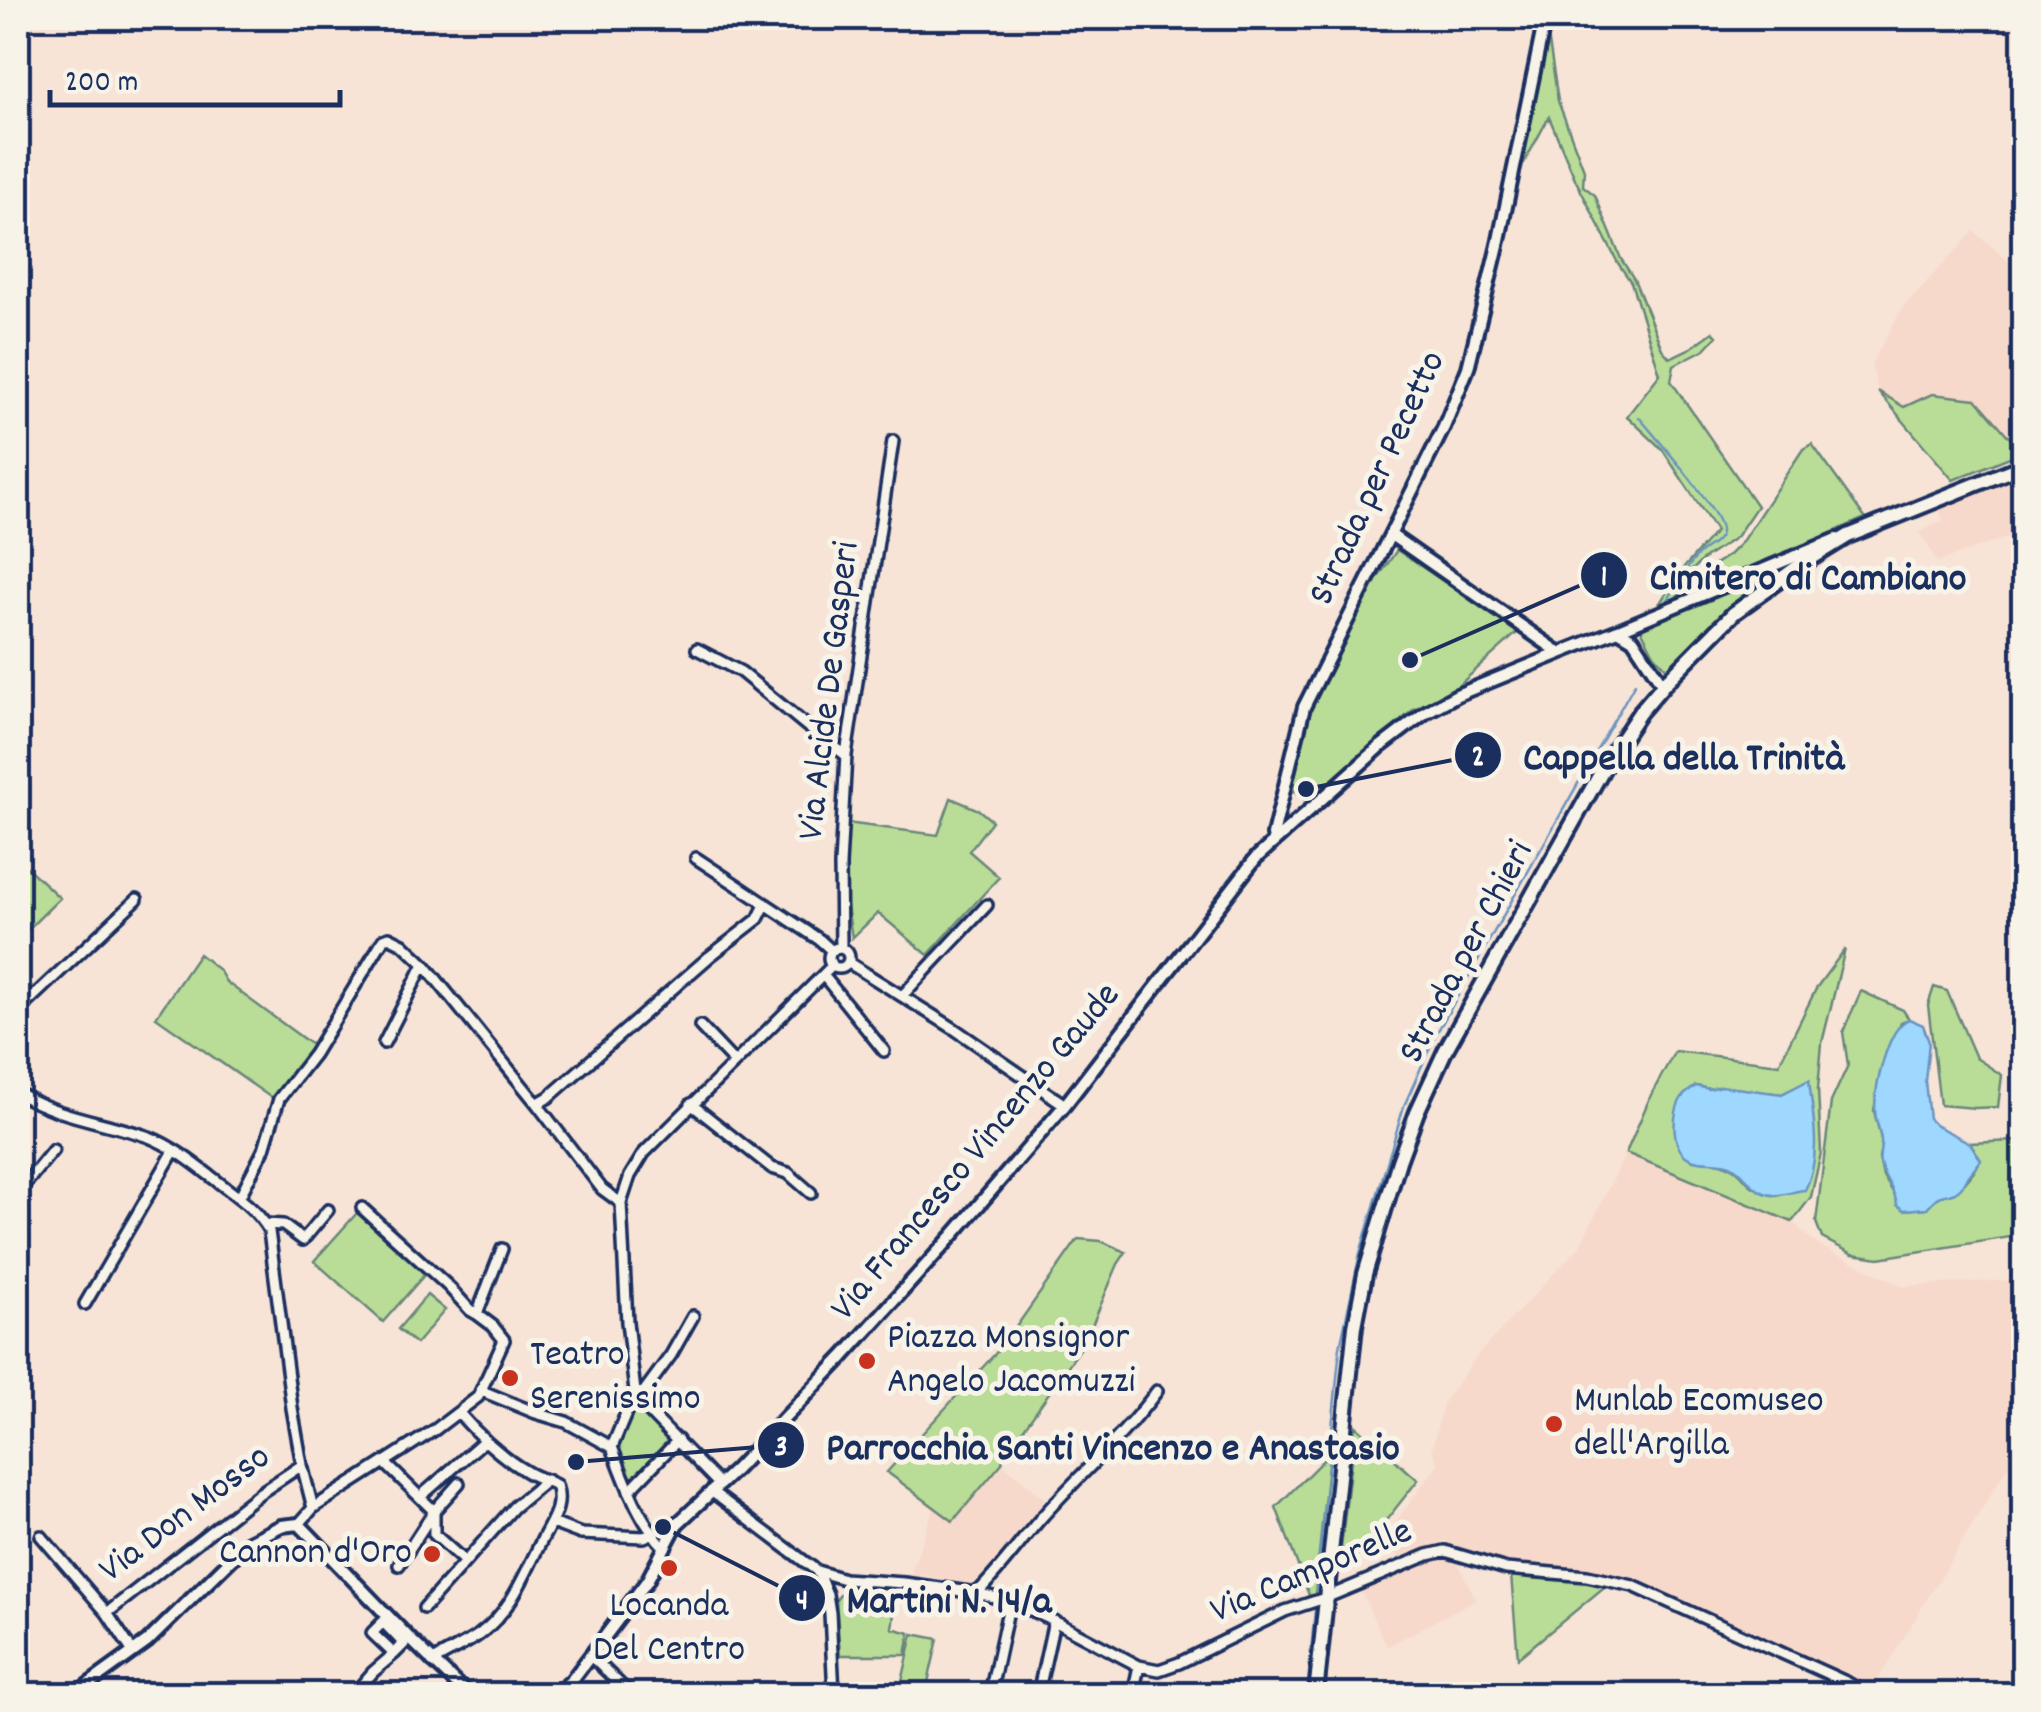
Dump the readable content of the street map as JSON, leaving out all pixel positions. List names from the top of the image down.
{
  "streets": {
    "main road": ["Strada per Chieri"],
    "street": [
      "Strada per Pecetto",
      "Via Alcide De Gasperi",
      "Via Francesco Vincenzo Gaude",
      "Via Don Mosso",
      "Via Camporelle"
    ]
  },
  "crossings": [
    ["Strada per Pecetto", "Via Francesco Vincenzo Gaude"],
    ["Strada per Chieri", "Via Francesco Vincenzo Gaude"],
    ["Strada per Chieri", "Via Camporelle"]
  ],
  "places": [
    "Cimitero di Cambiano",
    "Cappella della Trinità",
    "Piazza Monsignor Angelo Jacomuzzi",
    "Teatro Serenissimo",
    "Munlab Ecomuseo dell'Argilla",
    "Parrocchia Santi Vincenzo e Anastasio",
    "Martini N. 14/a",
    "Cannon d'Oro",
    "Locanda Del Centro"
  ],
  "scale_bar": "200 m"
}
